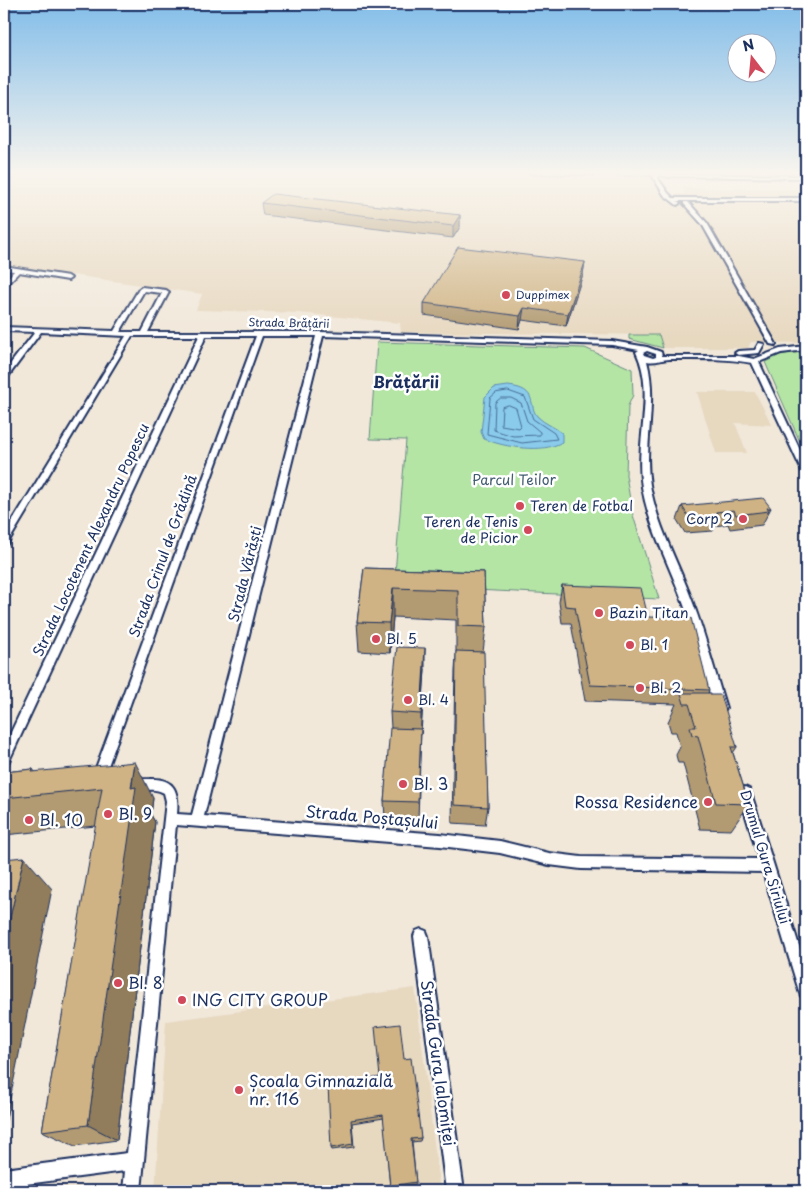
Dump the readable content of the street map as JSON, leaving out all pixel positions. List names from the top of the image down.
{
  "streets": {
    "street": [
      "Strada Brățării",
      "Strada Locotenent Alexandru Popescu",
      "Strada Crinul de Grădină",
      "Strada Vărăști",
      "Strada Poștașului",
      "Drumul Gura Siriului",
      "Strada Gura Ialomiței"
    ]
  },
  "crossings": [
    ["Strada Brățării", "Strada Locotenent Alexandru Popescu"],
    ["Strada Brățării", "Strada Crinul de Grădină"],
    ["Strada Brățării", "Strada Vărăști"],
    ["Strada Vărăști", "Strada Poștașului"],
    ["Strada Poștașului", "Drumul Gura Siriului"]
  ],
  "districts": ["Brățării"],
  "parks": ["Parcul Teilor"],
  "places": [
    "Duppimex",
    "Teren de Fotbal",
    "Corp 2",
    "Teren de Tenis de Picior",
    "Bazin Titan",
    "Bl. 5",
    "Bl. 1",
    "Bl. 2",
    "Bl. 4",
    "Bl. 3",
    "Rossa Residence",
    "Bl. 9",
    "Bl. 10",
    "Bl. 8",
    "ING CITY GROUP",
    "Școala Gimnazială nr. 116"
  ],
  "north": "top"
}
